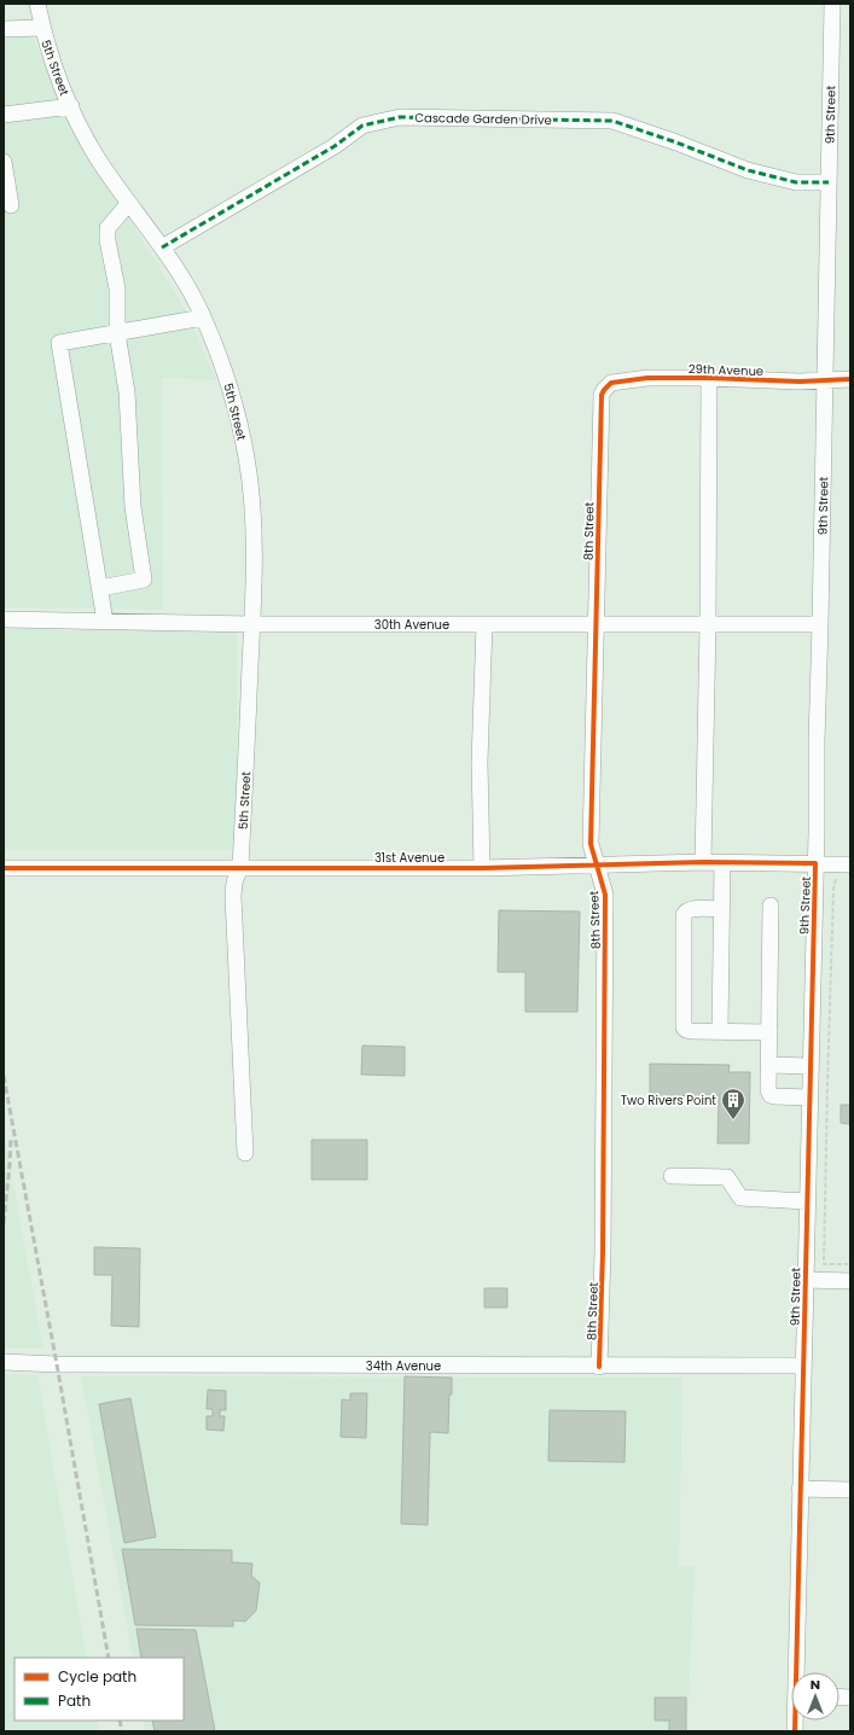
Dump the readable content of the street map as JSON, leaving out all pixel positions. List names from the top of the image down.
{
  "streets": {
    "street": [
      "5th Street",
      "9th Street",
      "Cascade Garden Drive",
      "29th Avenue",
      "8th Street",
      "30th Avenue",
      "31st Avenue",
      "34th Avenue"
    ]
  },
  "crossings": [
    ["5th Street", "Cascade Garden Drive"],
    ["5th Street", "30th Avenue"],
    ["5th Street", "31st Avenue"],
    ["9th Street", "Cascade Garden Drive"],
    ["9th Street", "29th Avenue"],
    ["9th Street", "30th Avenue"],
    ["9th Street", "31st Avenue"],
    ["9th Street", "34th Avenue"],
    ["29th Avenue", "8th Street"],
    ["8th Street", "30th Avenue"],
    ["8th Street", "31st Avenue"],
    ["8th Street", "34th Avenue"]
  ],
  "places": {
    "building": ["Two Rivers Point"]
  },
  "legend": ["Cycle path", "Path"],
  "north": "top"
}
